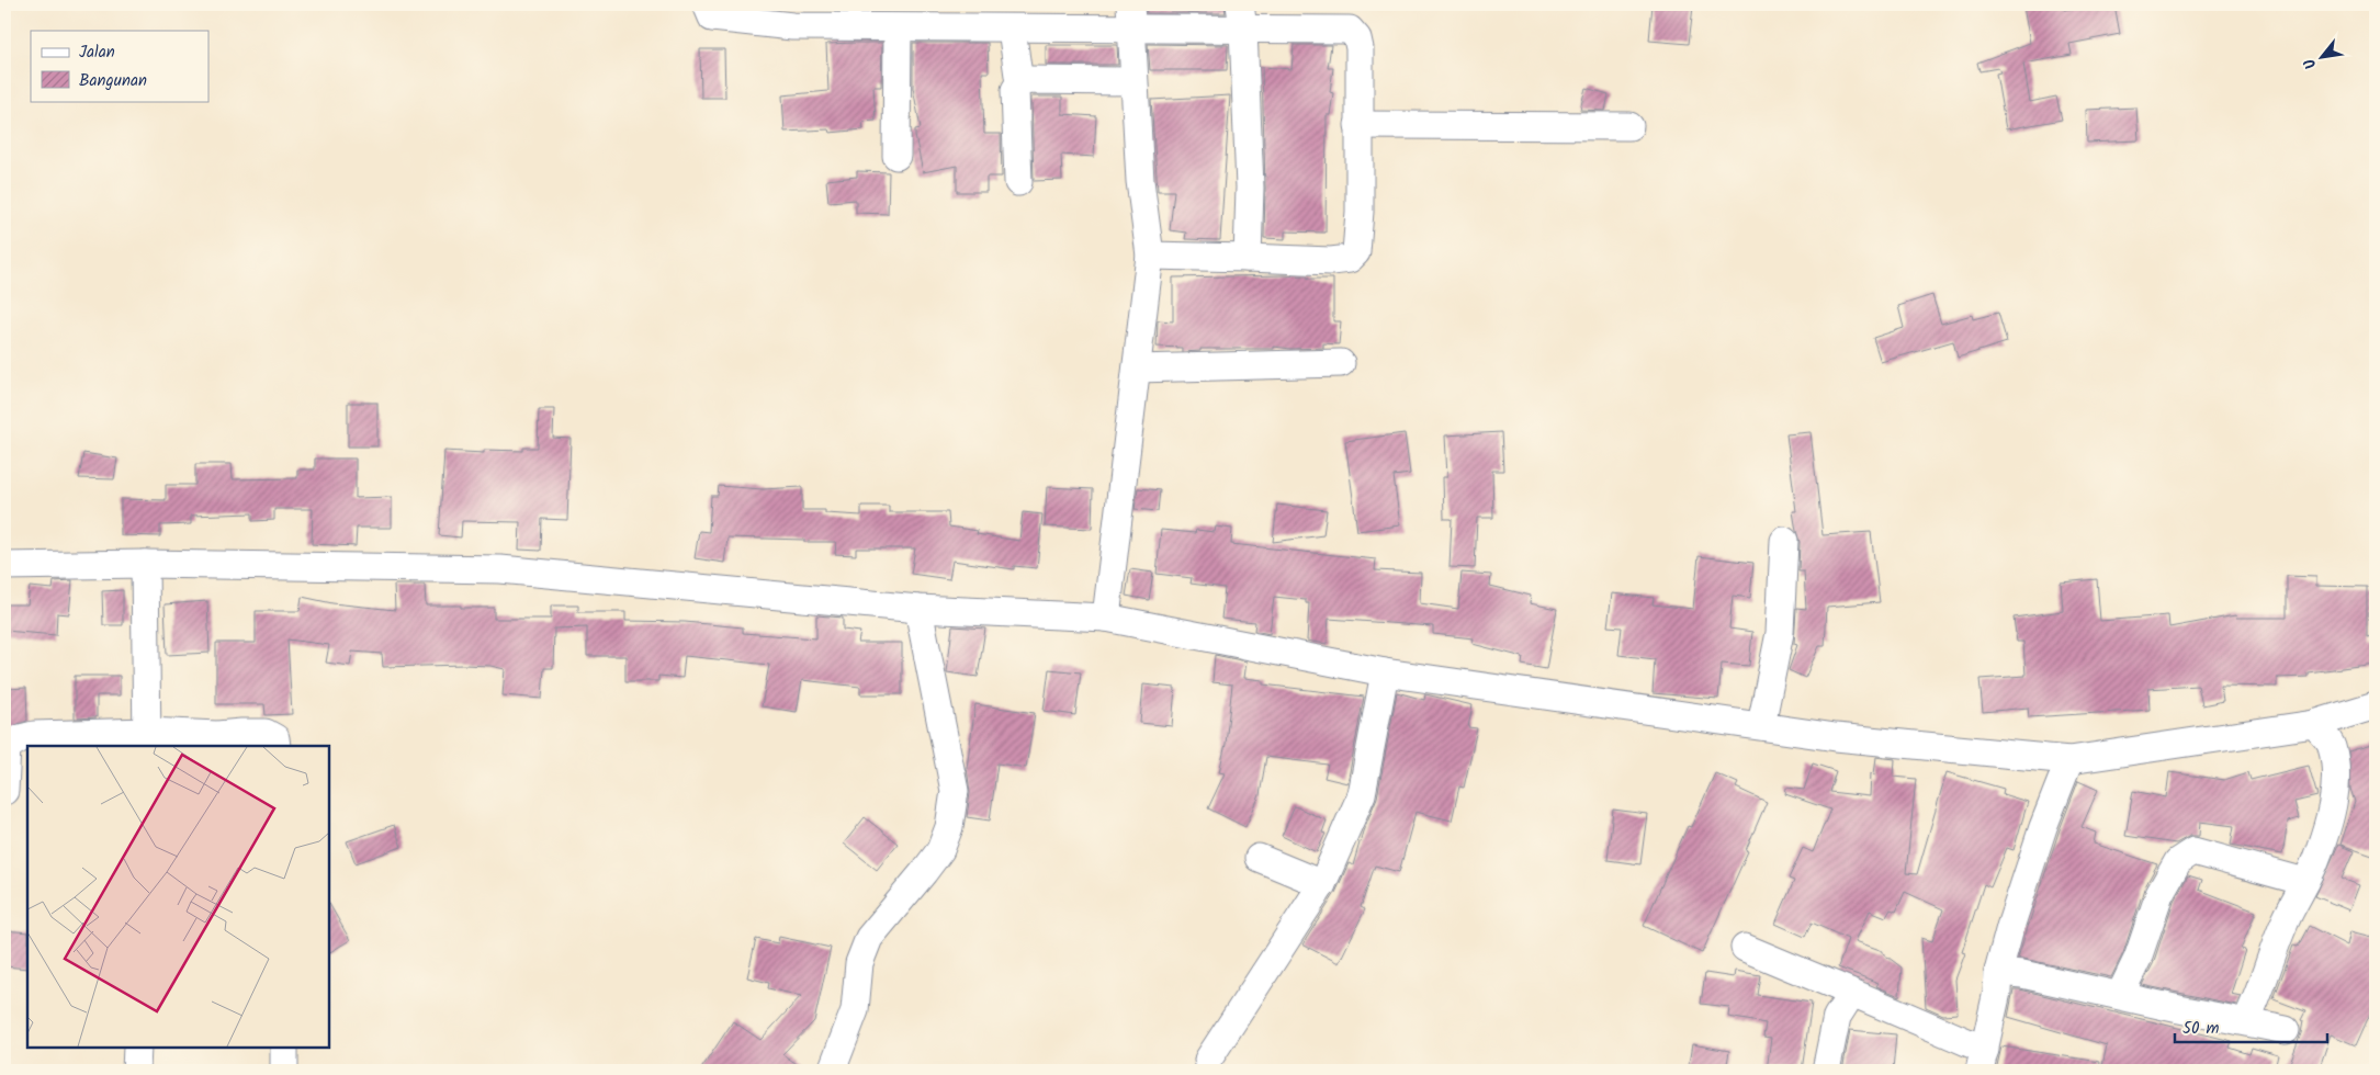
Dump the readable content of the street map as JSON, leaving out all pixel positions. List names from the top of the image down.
{
  "legend": ["Jalan", "Bangunan"],
  "scale_bar": "50 m",
  "north": "bottom left"
}
